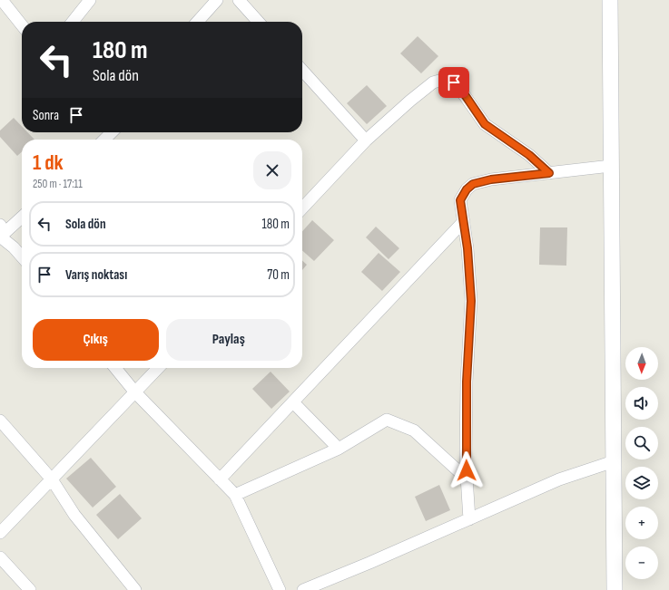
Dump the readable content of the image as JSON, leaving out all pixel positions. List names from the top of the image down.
{
  "north": "bottom",
  "page": {
    "turn": ["180 m", "Sola dön"],
    "then": "Sonra",
    "heading": ["1 dk", "250 m · 17:11"],
    "list": [
      {
        "name": "Sola dön",
        "value": "180 m"
      },
      {
        "name": "Varış noktası",
        "value": "70 m"
      }
    ],
    "buttons": ["Çıkış", "Paylaş"],
    "map_buttons": ["+", "−"]
  }
}
